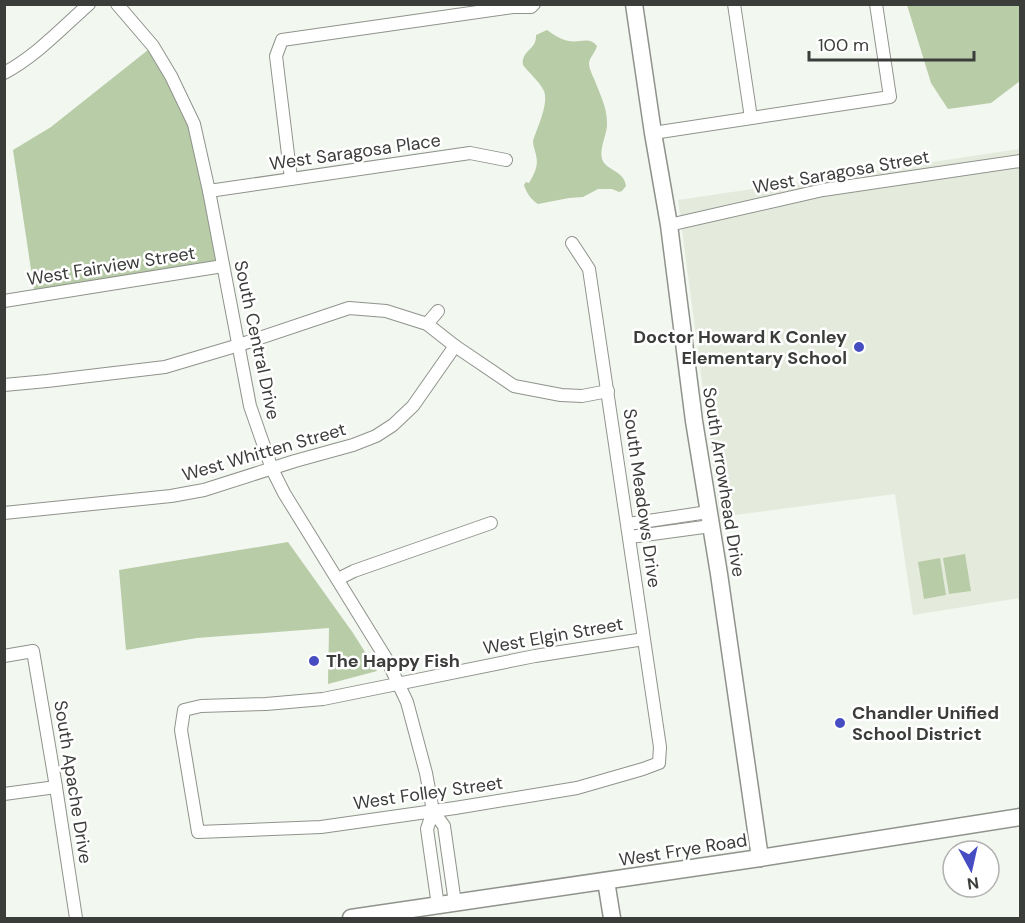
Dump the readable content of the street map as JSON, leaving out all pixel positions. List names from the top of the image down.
{
  "streets": {
    "street": [
      "West Saragosa Place",
      "West Saragosa Street",
      "West Fairview Street",
      "South Central Drive",
      "West Whitten Street",
      "South Arrowhead Drive",
      "South Meadows Drive",
      "West Elgin Street",
      "South Apache Drive",
      "West Folley Street",
      "West Frye Road"
    ]
  },
  "crossings": [
    ["West Saragosa Place", "South Central Drive"],
    ["West Saragosa Street", "South Arrowhead Drive"],
    ["West Fairview Street", "South Central Drive"],
    ["South Central Drive", "West Whitten Street"],
    ["South Central Drive", "West Elgin Street"],
    ["South Central Drive", "West Folley Street"],
    ["South Central Drive", "West Frye Road"],
    ["South Arrowhead Drive", "West Frye Road"],
    ["South Meadows Drive", "West Elgin Street"],
    ["South Meadows Drive", "West Folley Street"],
    ["West Elgin Street", "West Folley Street"]
  ],
  "places": ["Doctor Howard K Conley Elementary School", "The Happy Fish", "Chandler Unified School District"],
  "scale_bar": "100 m",
  "north": "bottom"
}
